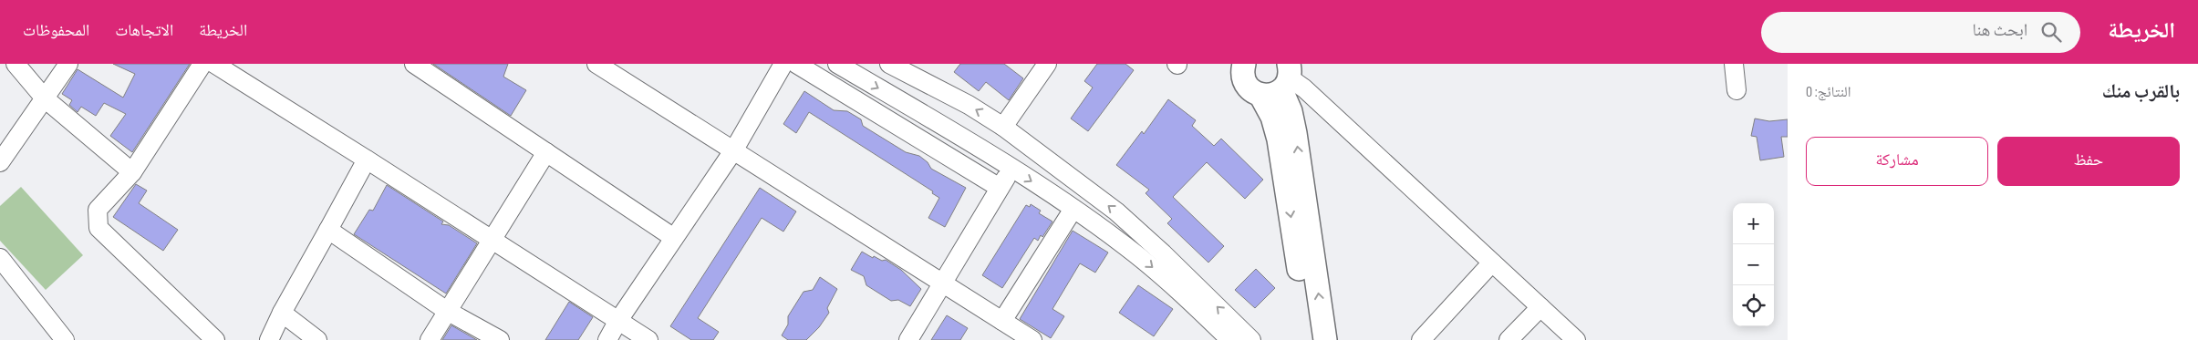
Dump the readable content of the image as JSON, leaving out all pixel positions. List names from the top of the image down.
{
  "page": {
    "header": "الخريطة",
    "search": "ابحث هنا",
    "nav": ["الخريطة", "الاتجاهات", "المحفوظات"],
    "heading": ["بالقرب منك", "النتائج: 0"],
    "buttons": ["حفظ", "مشاركة"],
    "map_buttons": ["+", "−"]
  }
}
